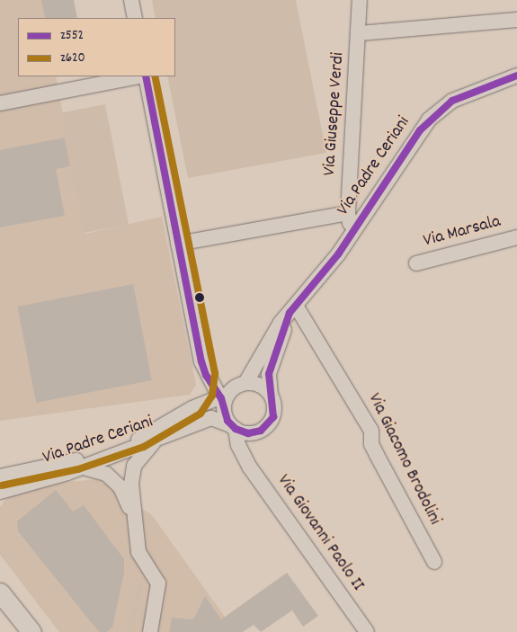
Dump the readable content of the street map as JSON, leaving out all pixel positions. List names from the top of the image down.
{
  "streets": {
    "street": [
      "Via Giuseppe Verdi",
      "Via Padre Ceriani",
      "Via Marsala",
      "Via Giacomo Brodolini",
      "Via Giovanni Paolo II"
    ]
  },
  "crossings": [
    ["Via Giuseppe Verdi", "Via Padre Ceriani"],
    ["Via Padre Ceriani", "Via Giacomo Brodolini"],
    ["Via Padre Ceriani", "Via Giovanni Paolo II"]
  ],
  "lines": ["transit line z552", "transit line z620"],
  "legend": ["z552", "z620"]
}
